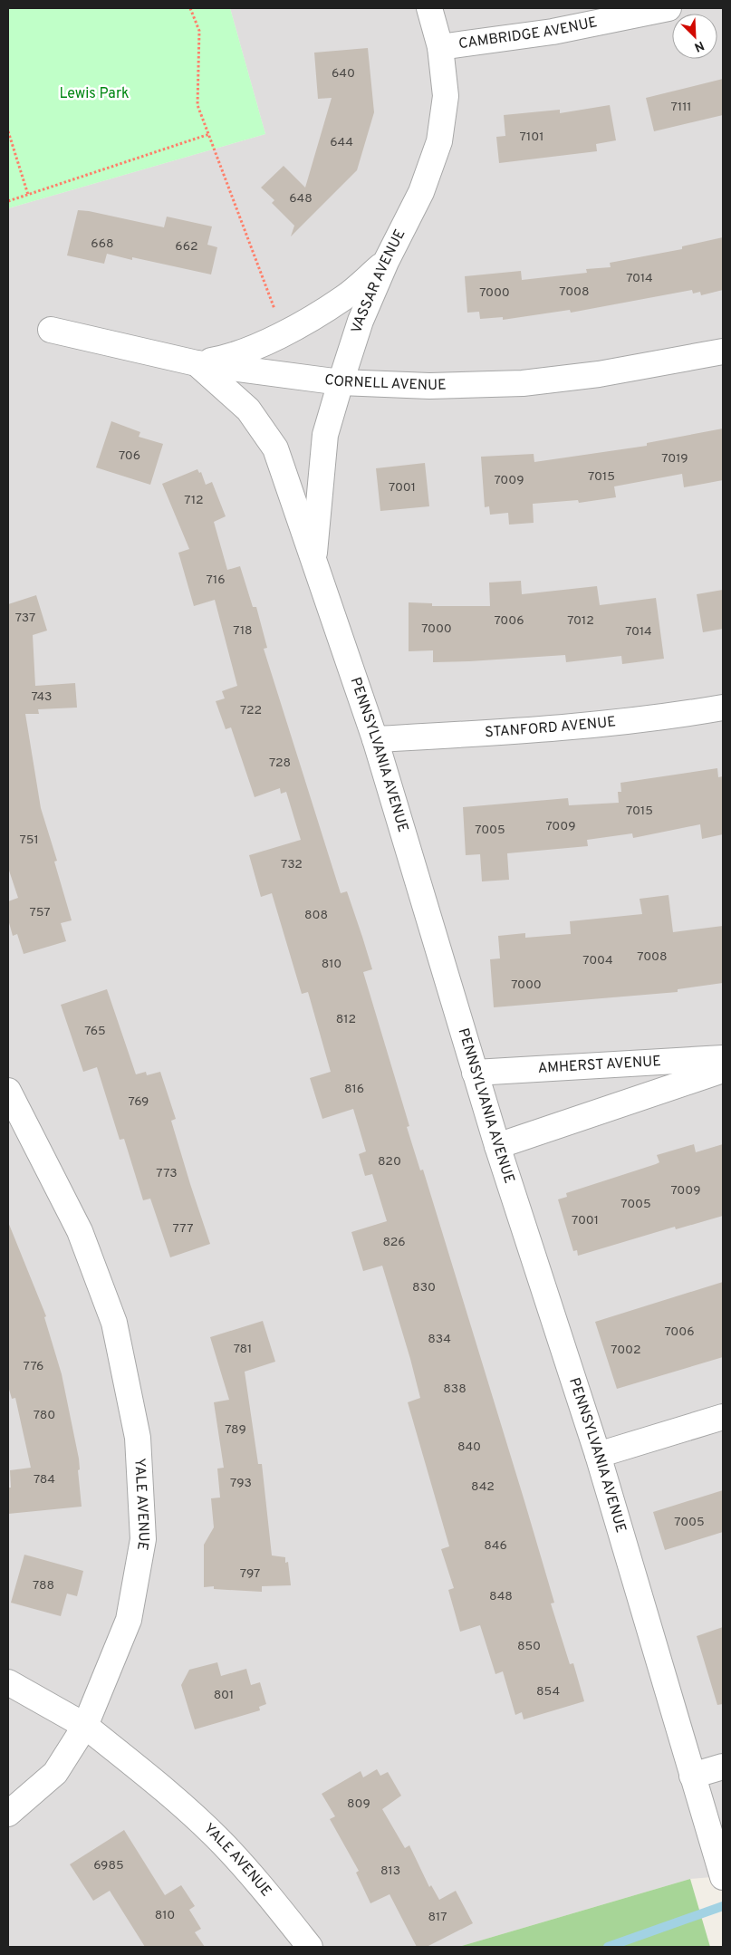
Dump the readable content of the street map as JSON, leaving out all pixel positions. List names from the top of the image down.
{
  "streets": {
    "street": [
      "CAMBRIDGE AVENUE",
      "VASSAR AVENUE",
      "CORNELL AVENUE",
      "STANFORD AVENUE",
      "PENNSYLVANIA AVENUE",
      "AMHERST AVENUE",
      "YALE AVENUE"
    ]
  },
  "crossings": [
    ["CAMBRIDGE AVENUE", "VASSAR AVENUE"],
    ["VASSAR AVENUE", "CORNELL AVENUE"],
    ["VASSAR AVENUE", "PENNSYLVANIA AVENUE"],
    ["CORNELL AVENUE", "PENNSYLVANIA AVENUE"],
    ["STANFORD AVENUE", "PENNSYLVANIA AVENUE"],
    ["PENNSYLVANIA AVENUE", "AMHERST AVENUE"]
  ],
  "parks": ["Lewis Park"],
  "house_numbers": [
    "640",
    "7111",
    "7101",
    "644",
    "648",
    "668",
    "662",
    "7014",
    "7008",
    "7000",
    "706",
    "7019",
    "7015",
    "7009",
    "7001",
    "712",
    "716",
    "737",
    "7006",
    "7012",
    "7000",
    "718",
    "7014",
    "743",
    "722",
    "728",
    "7015",
    "7009",
    "7005",
    "751",
    "732",
    "757",
    "808",
    "7008",
    "7004",
    "810",
    "7000",
    "812",
    "765",
    "816",
    "769",
    "820",
    "773",
    "7009",
    "7005",
    "7001",
    "777",
    "826",
    "830",
    "7006",
    "834",
    "781",
    "7002",
    "776",
    "838",
    "780",
    "789",
    "840",
    "784",
    "793",
    "842",
    "7005",
    "846",
    "797",
    "788",
    "848",
    "850",
    "854",
    "801",
    "809",
    "6985",
    "813",
    "810",
    "817"
  ],
  "north": "bottom right"
}
